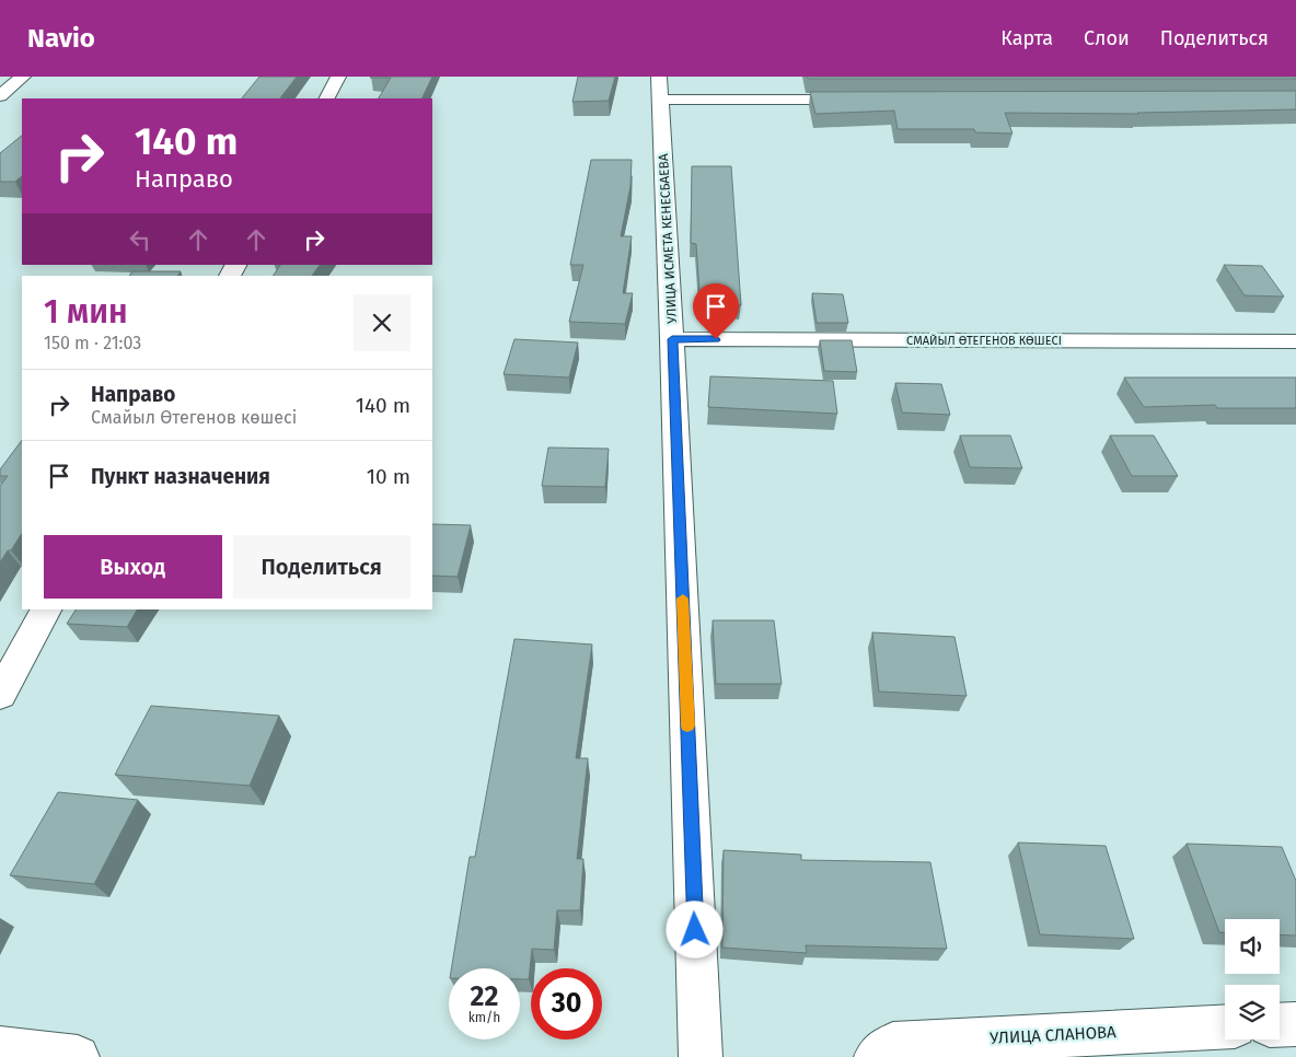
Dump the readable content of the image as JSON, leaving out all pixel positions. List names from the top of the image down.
{
  "streets": {
    "street": ["УЛИЦА ИСМЕТА КЕНЕСБАЕВА", "СМАЙЫЛ ӨТЕГЕНОВ КӨШЕСІ", "УЛИЦА СЛАНОВА"]
  },
  "crossings": [
    ["УЛИЦА ИСМЕТА КЕНЕСБАЕВА", "СМАЙЫЛ ӨТЕГЕНОВ КӨШЕСІ"]
  ],
  "page": {
    "header": "Navio",
    "nav": ["Карта", "Слои", "Поделиться"],
    "turn": ["140 m", "Направо"],
    "heading": ["1 мин", "150 m · 21:03"],
    "list": [
      {
        "name": "Направо",
        "note": "Смайыл Өтегенов көшесі",
        "value": "140 m"
      },
      {
        "name": "Пункт назначения",
        "value": "10 m"
      }
    ],
    "buttons": ["Выход", "Поделиться"],
    "speed": "22 km/h",
    "limit": "30"
  }
}
